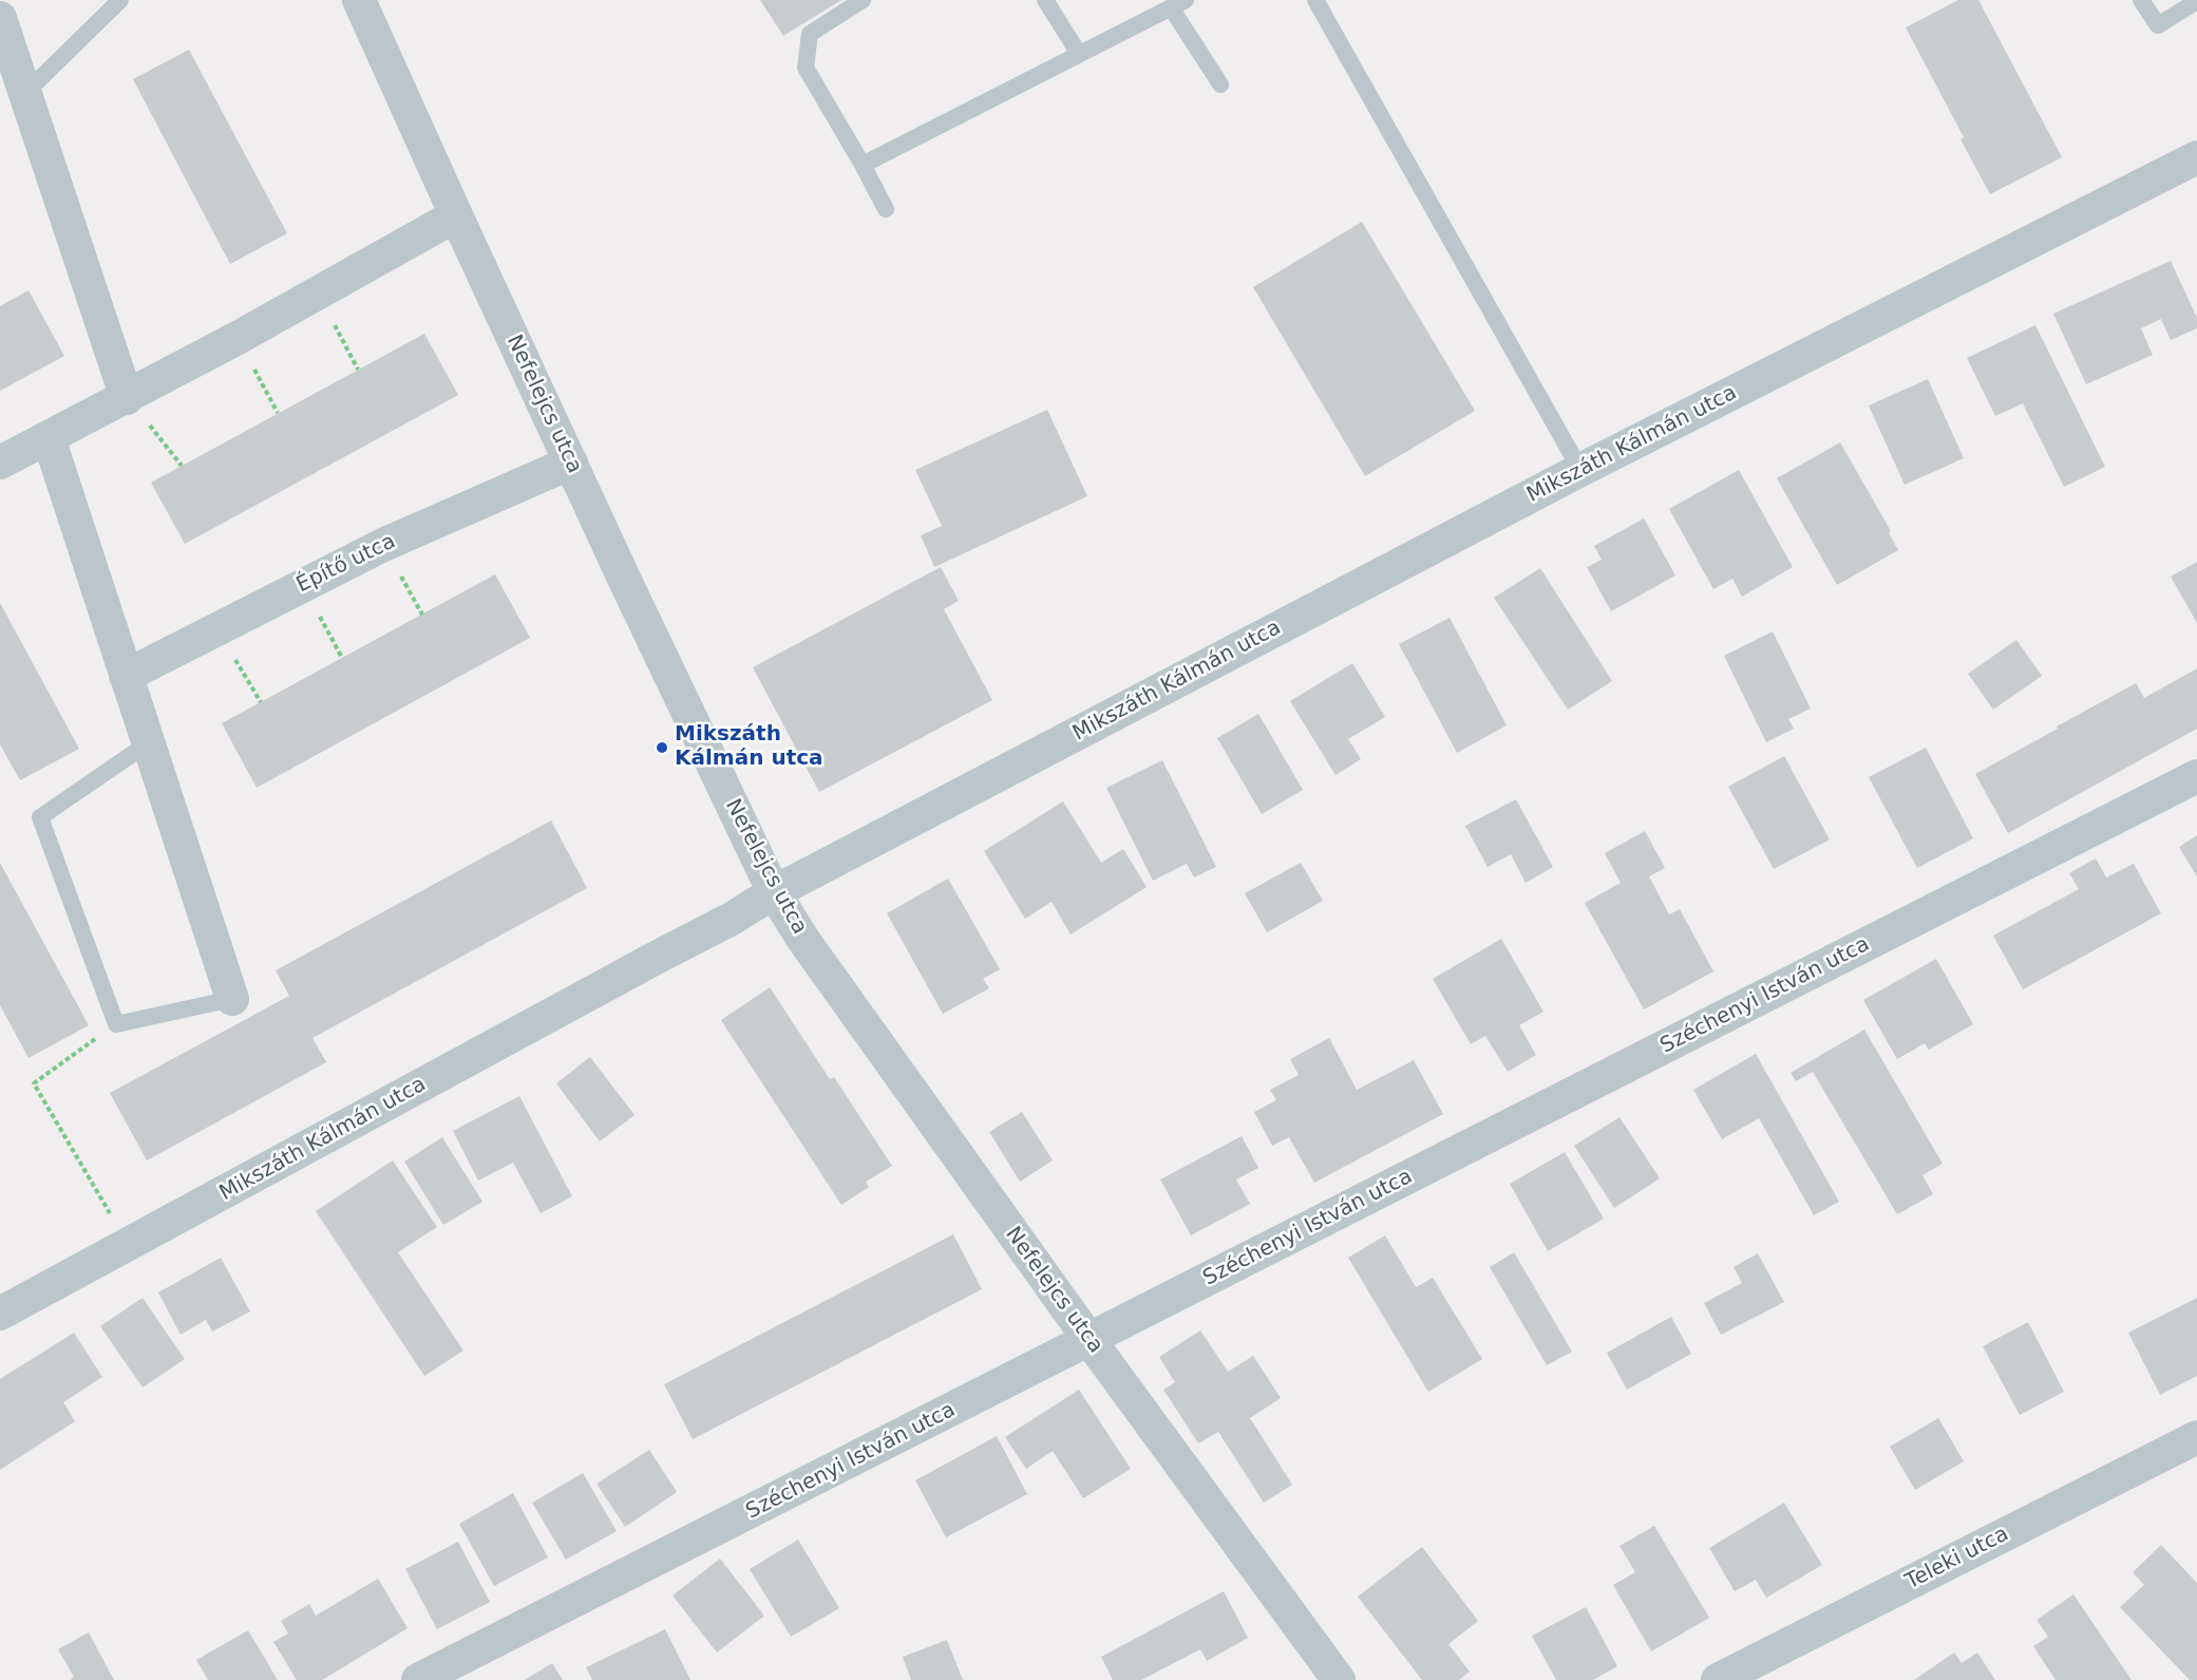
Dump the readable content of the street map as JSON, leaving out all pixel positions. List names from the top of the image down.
{
  "streets": {
    "street": [
      "Nefelejcs utca",
      "Mikszáth Kálmán utca",
      "Építő utca",
      "Széchenyi István utca",
      "Teleki utca"
    ]
  },
  "crossings": [
    ["Nefelejcs utca", "Mikszáth Kálmán utca"],
    ["Nefelejcs utca", "Építő utca"],
    ["Nefelejcs utca", "Széchenyi István utca"]
  ],
  "places": ["Mikszáth Kálmán utca"]
}
